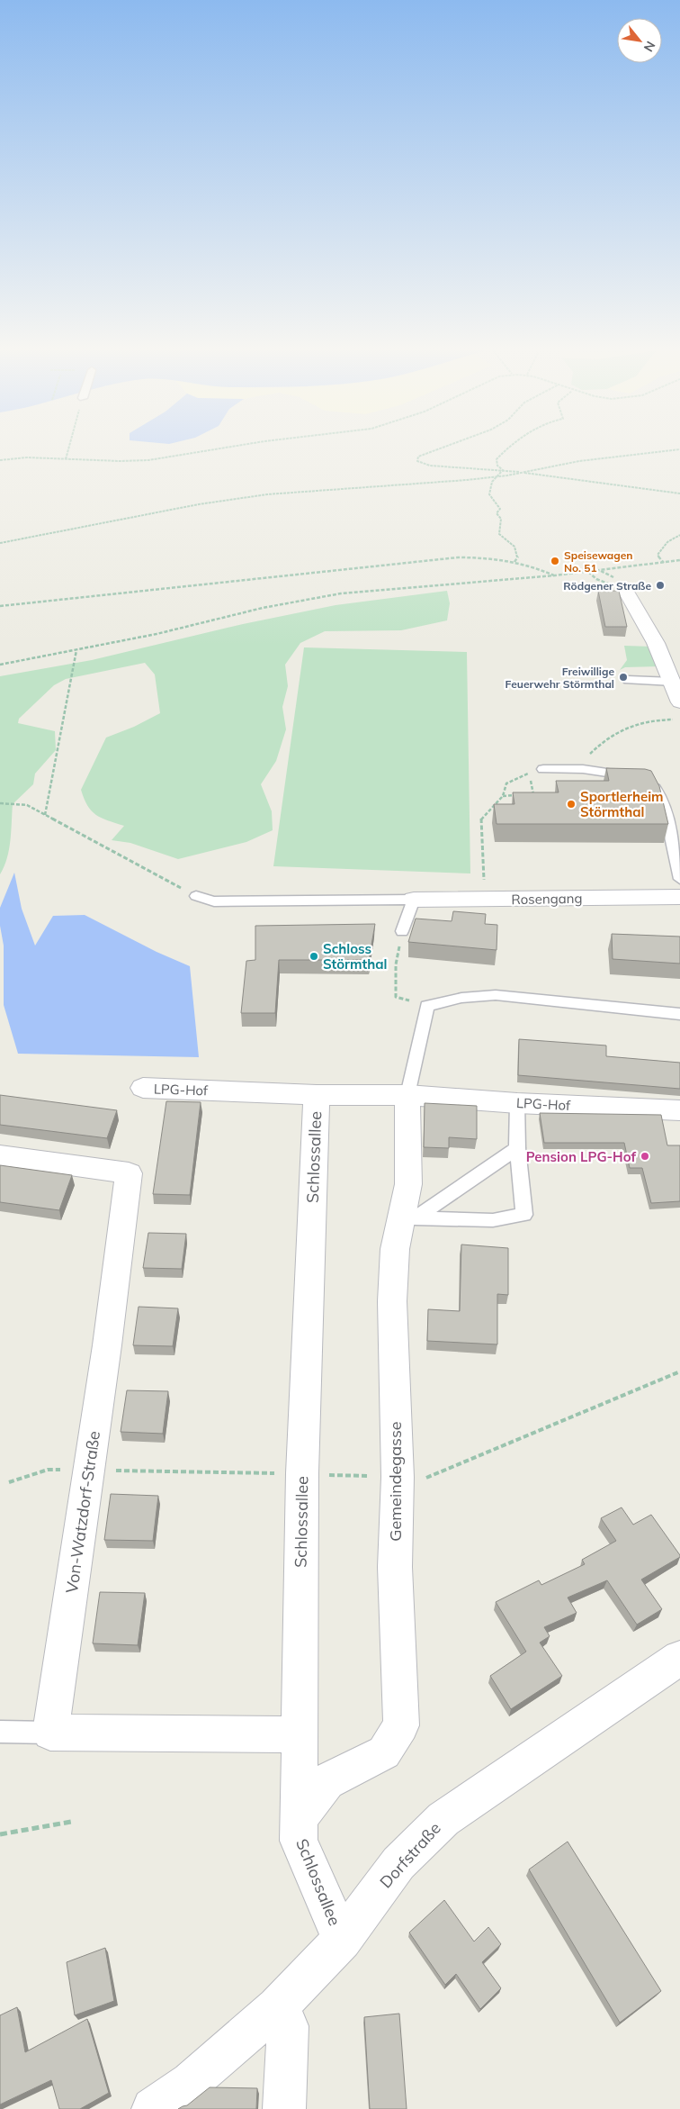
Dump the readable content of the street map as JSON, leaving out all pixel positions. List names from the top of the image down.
{
  "streets": {
    "street": [
      "Rosengang",
      "LPG-Hof",
      "Schlossallee",
      "Gemeindegasse",
      "Von-Watzdorf-Straße",
      "Dorfstraße"
    ]
  },
  "crossings": [
    ["LPG-Hof", "Schlossallee"],
    ["LPG-Hof", "Gemeindegasse"],
    ["Schlossallee", "Gemeindegasse"],
    ["Schlossallee", "Dorfstraße"]
  ],
  "places": [
    "Speisewagen No. 51",
    "Rödgener Straße",
    "Freiwillige Feuerwehr Störmthal",
    "Sportlerheim Störmthal",
    "Schloss Störmthal",
    "Pension LPG-Hof"
  ],
  "north": "bottom right"
}
